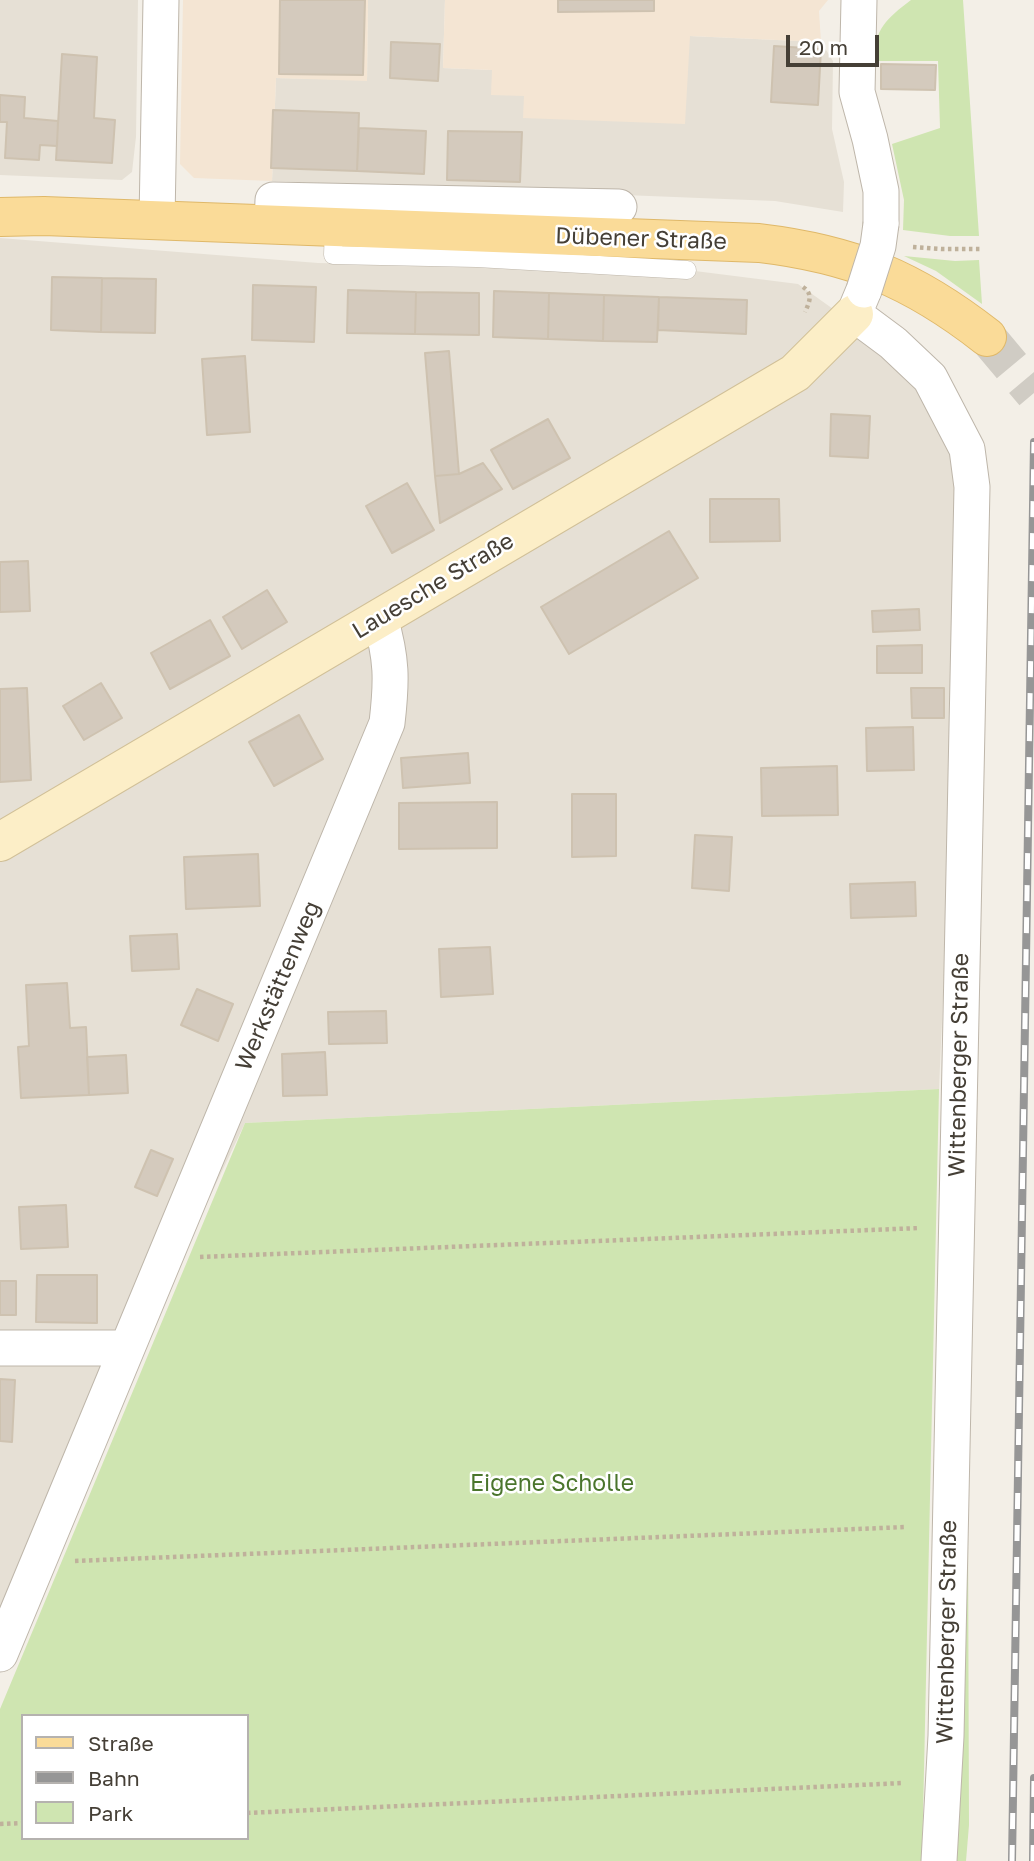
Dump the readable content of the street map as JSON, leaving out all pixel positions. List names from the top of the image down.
{
  "streets": {
    "main road": ["Dübener Straße"],
    "street": ["Lauesche Straße", "Werkstättenweg", "Wittenberger Straße"]
  },
  "crossings": [
    ["Lauesche Straße", "Werkstättenweg"],
    ["Lauesche Straße", "Wittenberger Straße"]
  ],
  "parks": ["Eigene Scholle"],
  "legend": ["Straße", "Bahn", "Park"],
  "scale_bar": "20 m"
}
